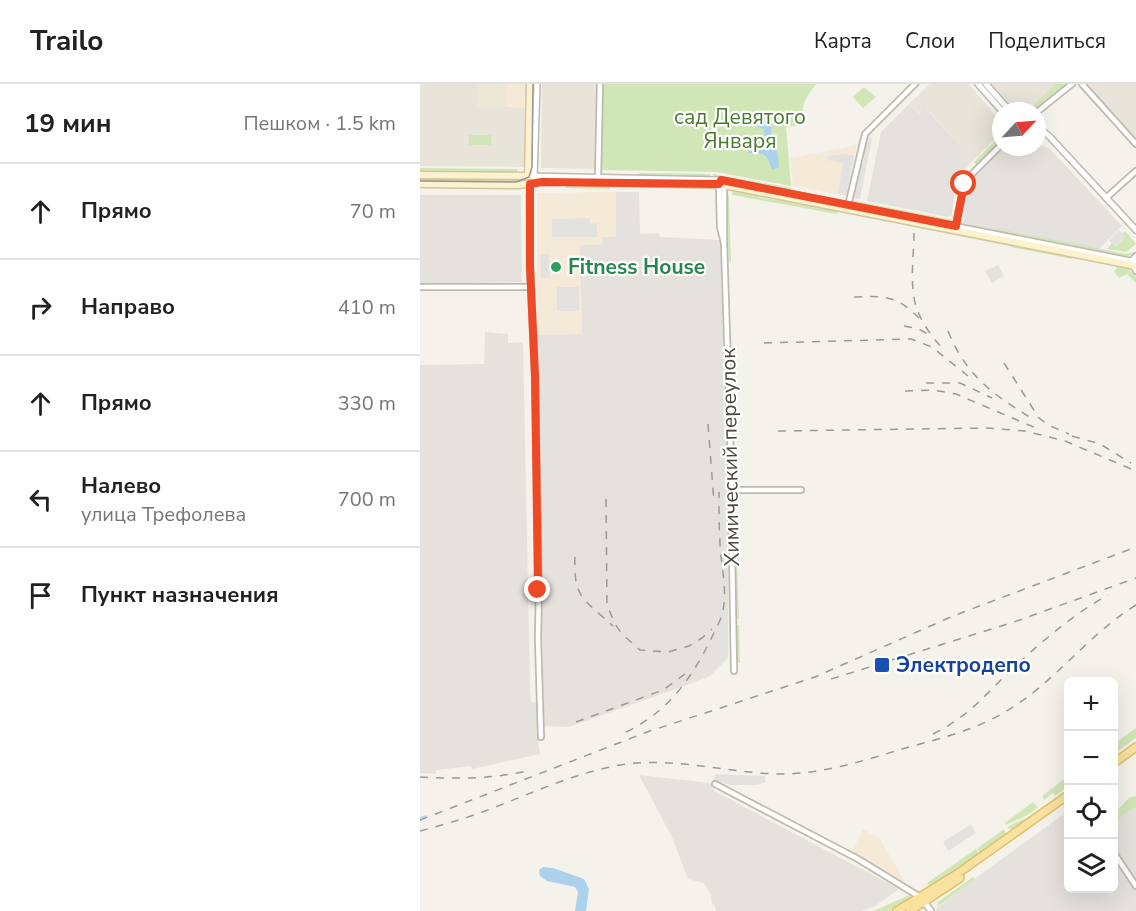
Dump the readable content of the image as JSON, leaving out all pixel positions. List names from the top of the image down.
{
  "streets": {
    "street": ["Химический переулок"]
  },
  "parks": ["сад Девятого Января"],
  "places": {
    "other": ["Fitness House"],
    "transit": ["Электродепо"]
  },
  "north": "top right",
  "page": {
    "header": "Trailo",
    "nav": ["Карта", "Слои", "Поделиться"],
    "heading": ["19 мин", "Пешком · 1.5 km"],
    "list": [
      ["Прямо", "70 m"],
      ["Направо", "410 m"],
      ["Прямо", "330 m"],
      ["Налево", "улица Трефолева", "700 m"],
      "Пункт назначения"
    ],
    "map_buttons": ["+", "−"]
  }
}
